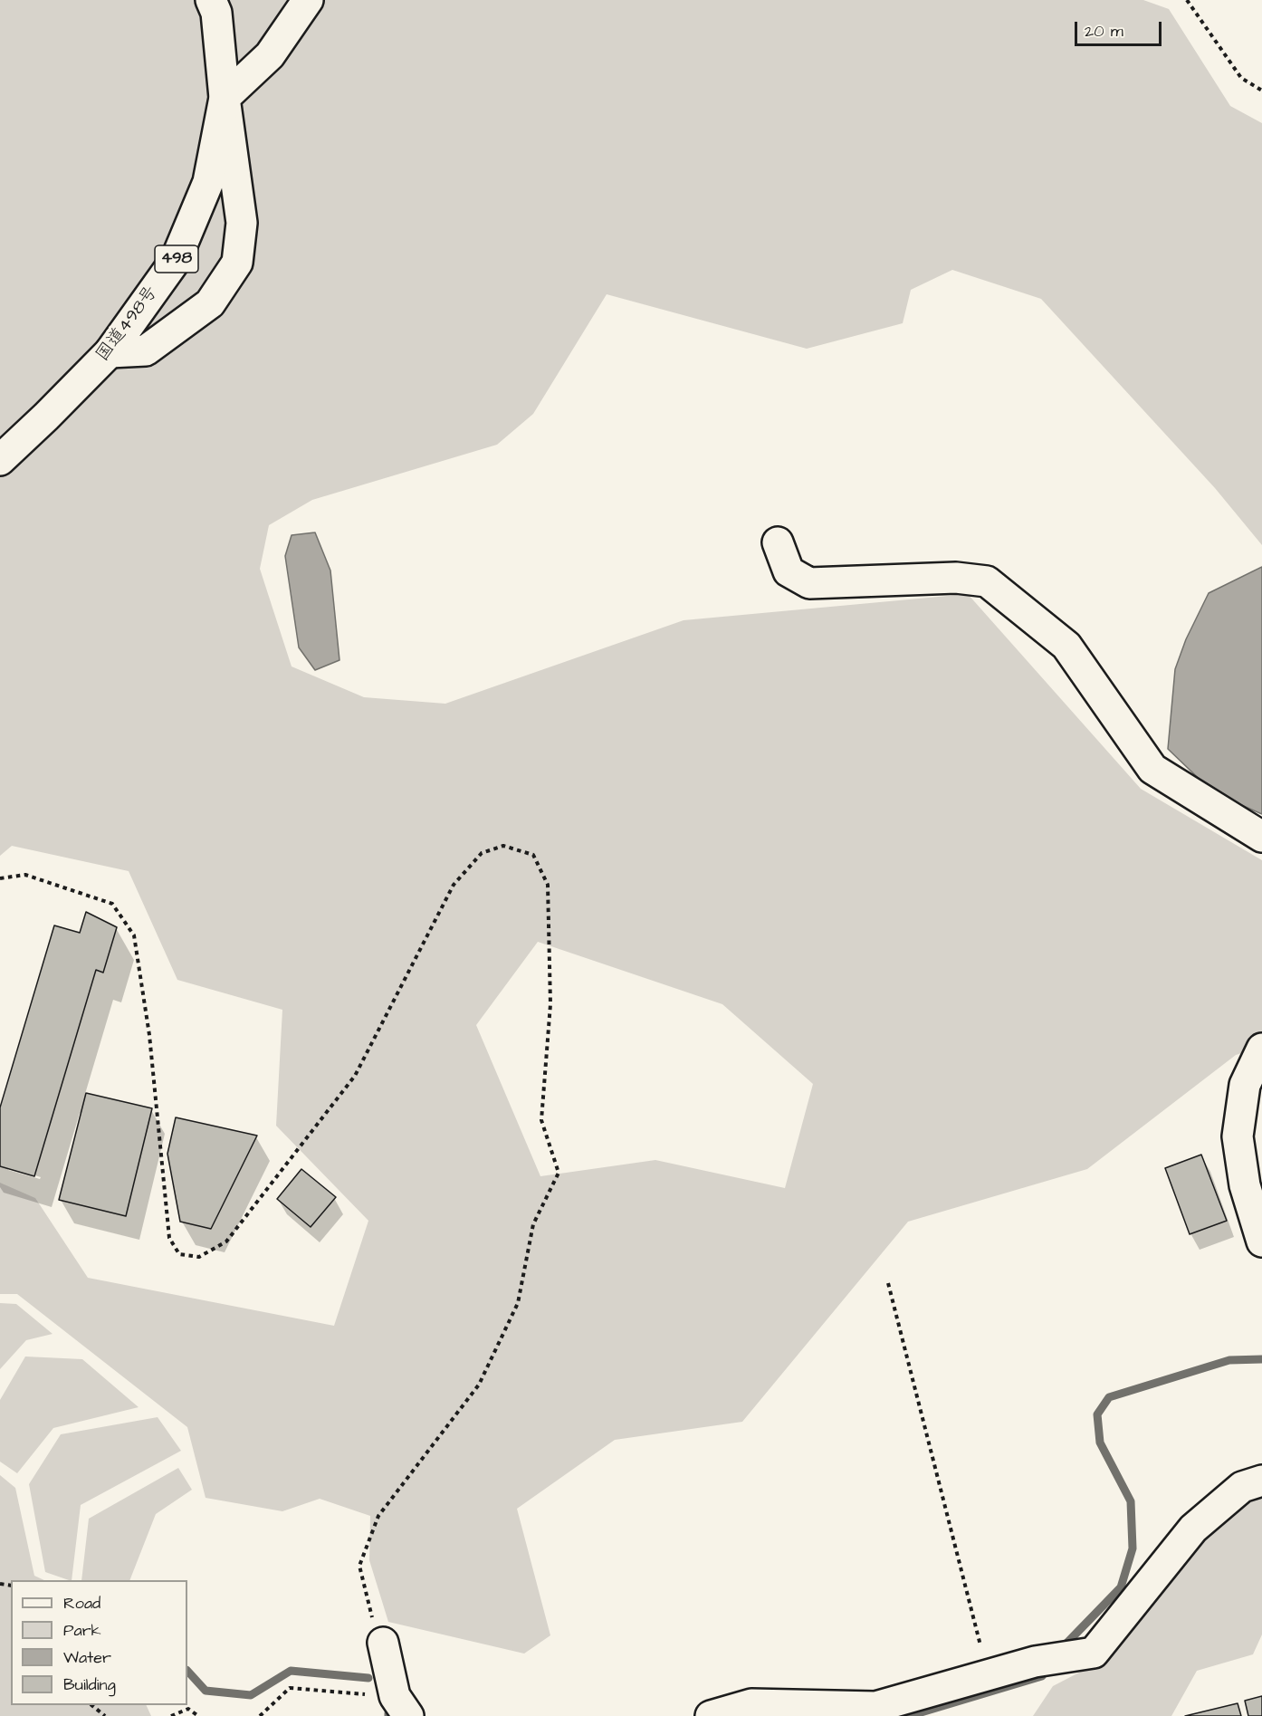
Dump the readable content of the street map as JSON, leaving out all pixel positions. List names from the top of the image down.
{
  "streets": {
    "main road": ["498", "国道498号"]
  },
  "legend": [
    "Road",
    "Park",
    "Water",
    "Building"
  ],
  "scale_bar": "20 m"
}
